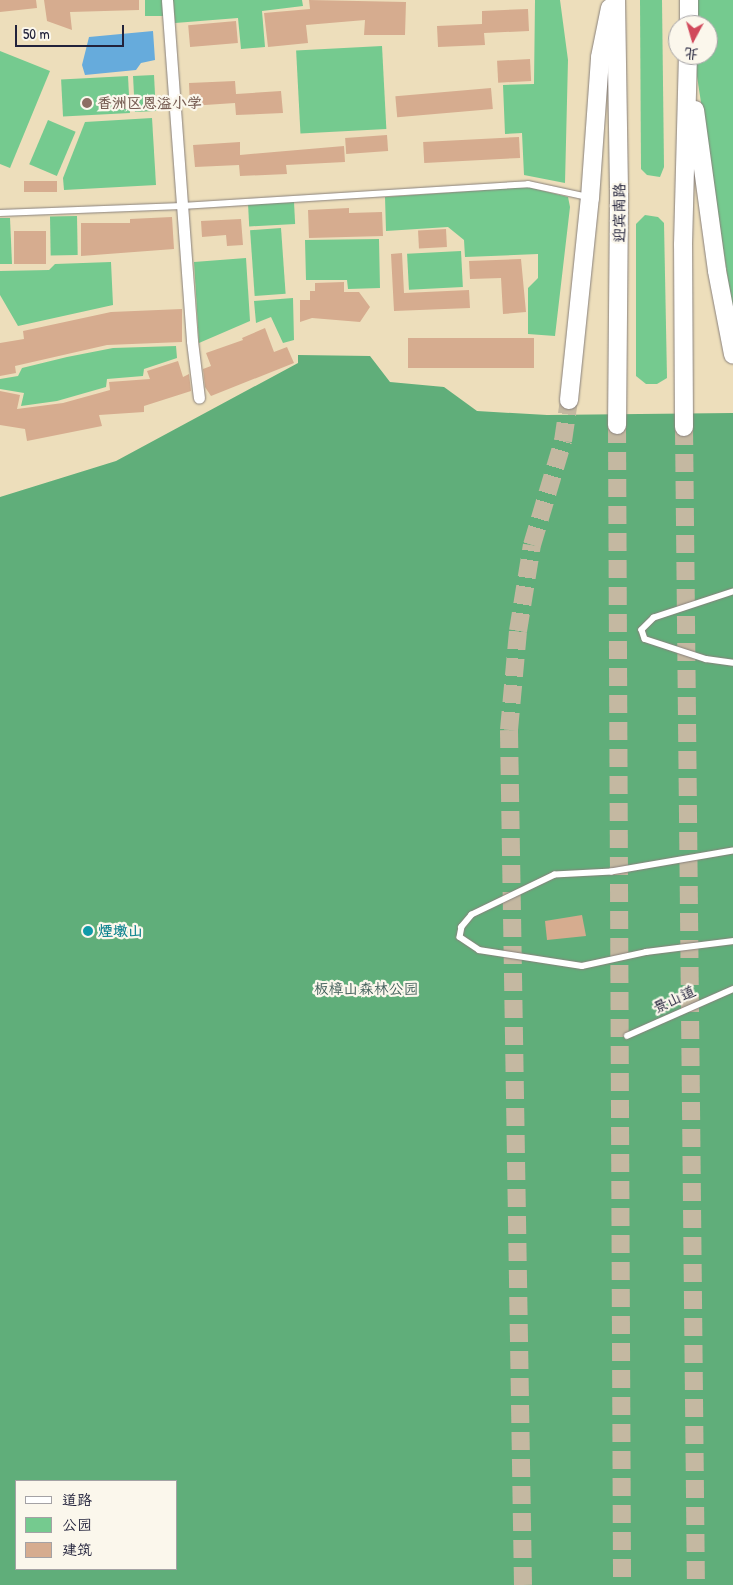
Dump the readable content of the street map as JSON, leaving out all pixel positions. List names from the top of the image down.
{
  "streets": {
    "main road": ["迎宾南路"],
    "lane": ["景山道"]
  },
  "parks": ["板樟山森林公园"],
  "places": ["香洲区恩溢小学", "煙墩山"],
  "legend": ["道路", "公园", "建筑"],
  "scale_bar": "50 m",
  "north": "bottom"
}
